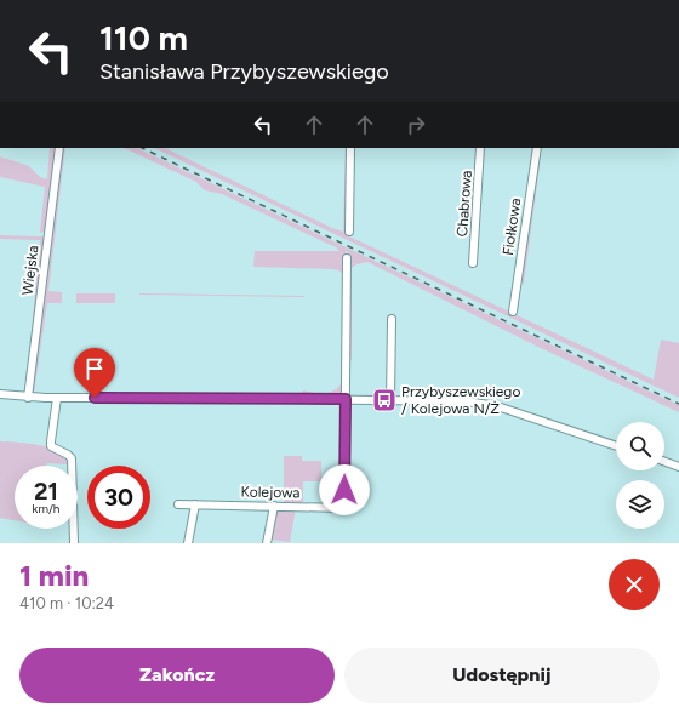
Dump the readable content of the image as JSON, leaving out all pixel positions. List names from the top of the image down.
{
  "streets": {
    "street": [
      "Chabrowa",
      "Fiołkowa",
      "Wiejska",
      "Kolejowa"
    ]
  },
  "places": {
    "bus stop": ["Przybyszewskiego / Kolejowa N/Ż"]
  },
  "page": {
    "turn": ["110 m", "Stanisława Przybyszewskiego"],
    "speed": "21 km/h",
    "limit": "30",
    "heading": ["1 min", "410 m · 10:24"],
    "buttons": ["Zakończ", "Udostępnij"]
  }
}
